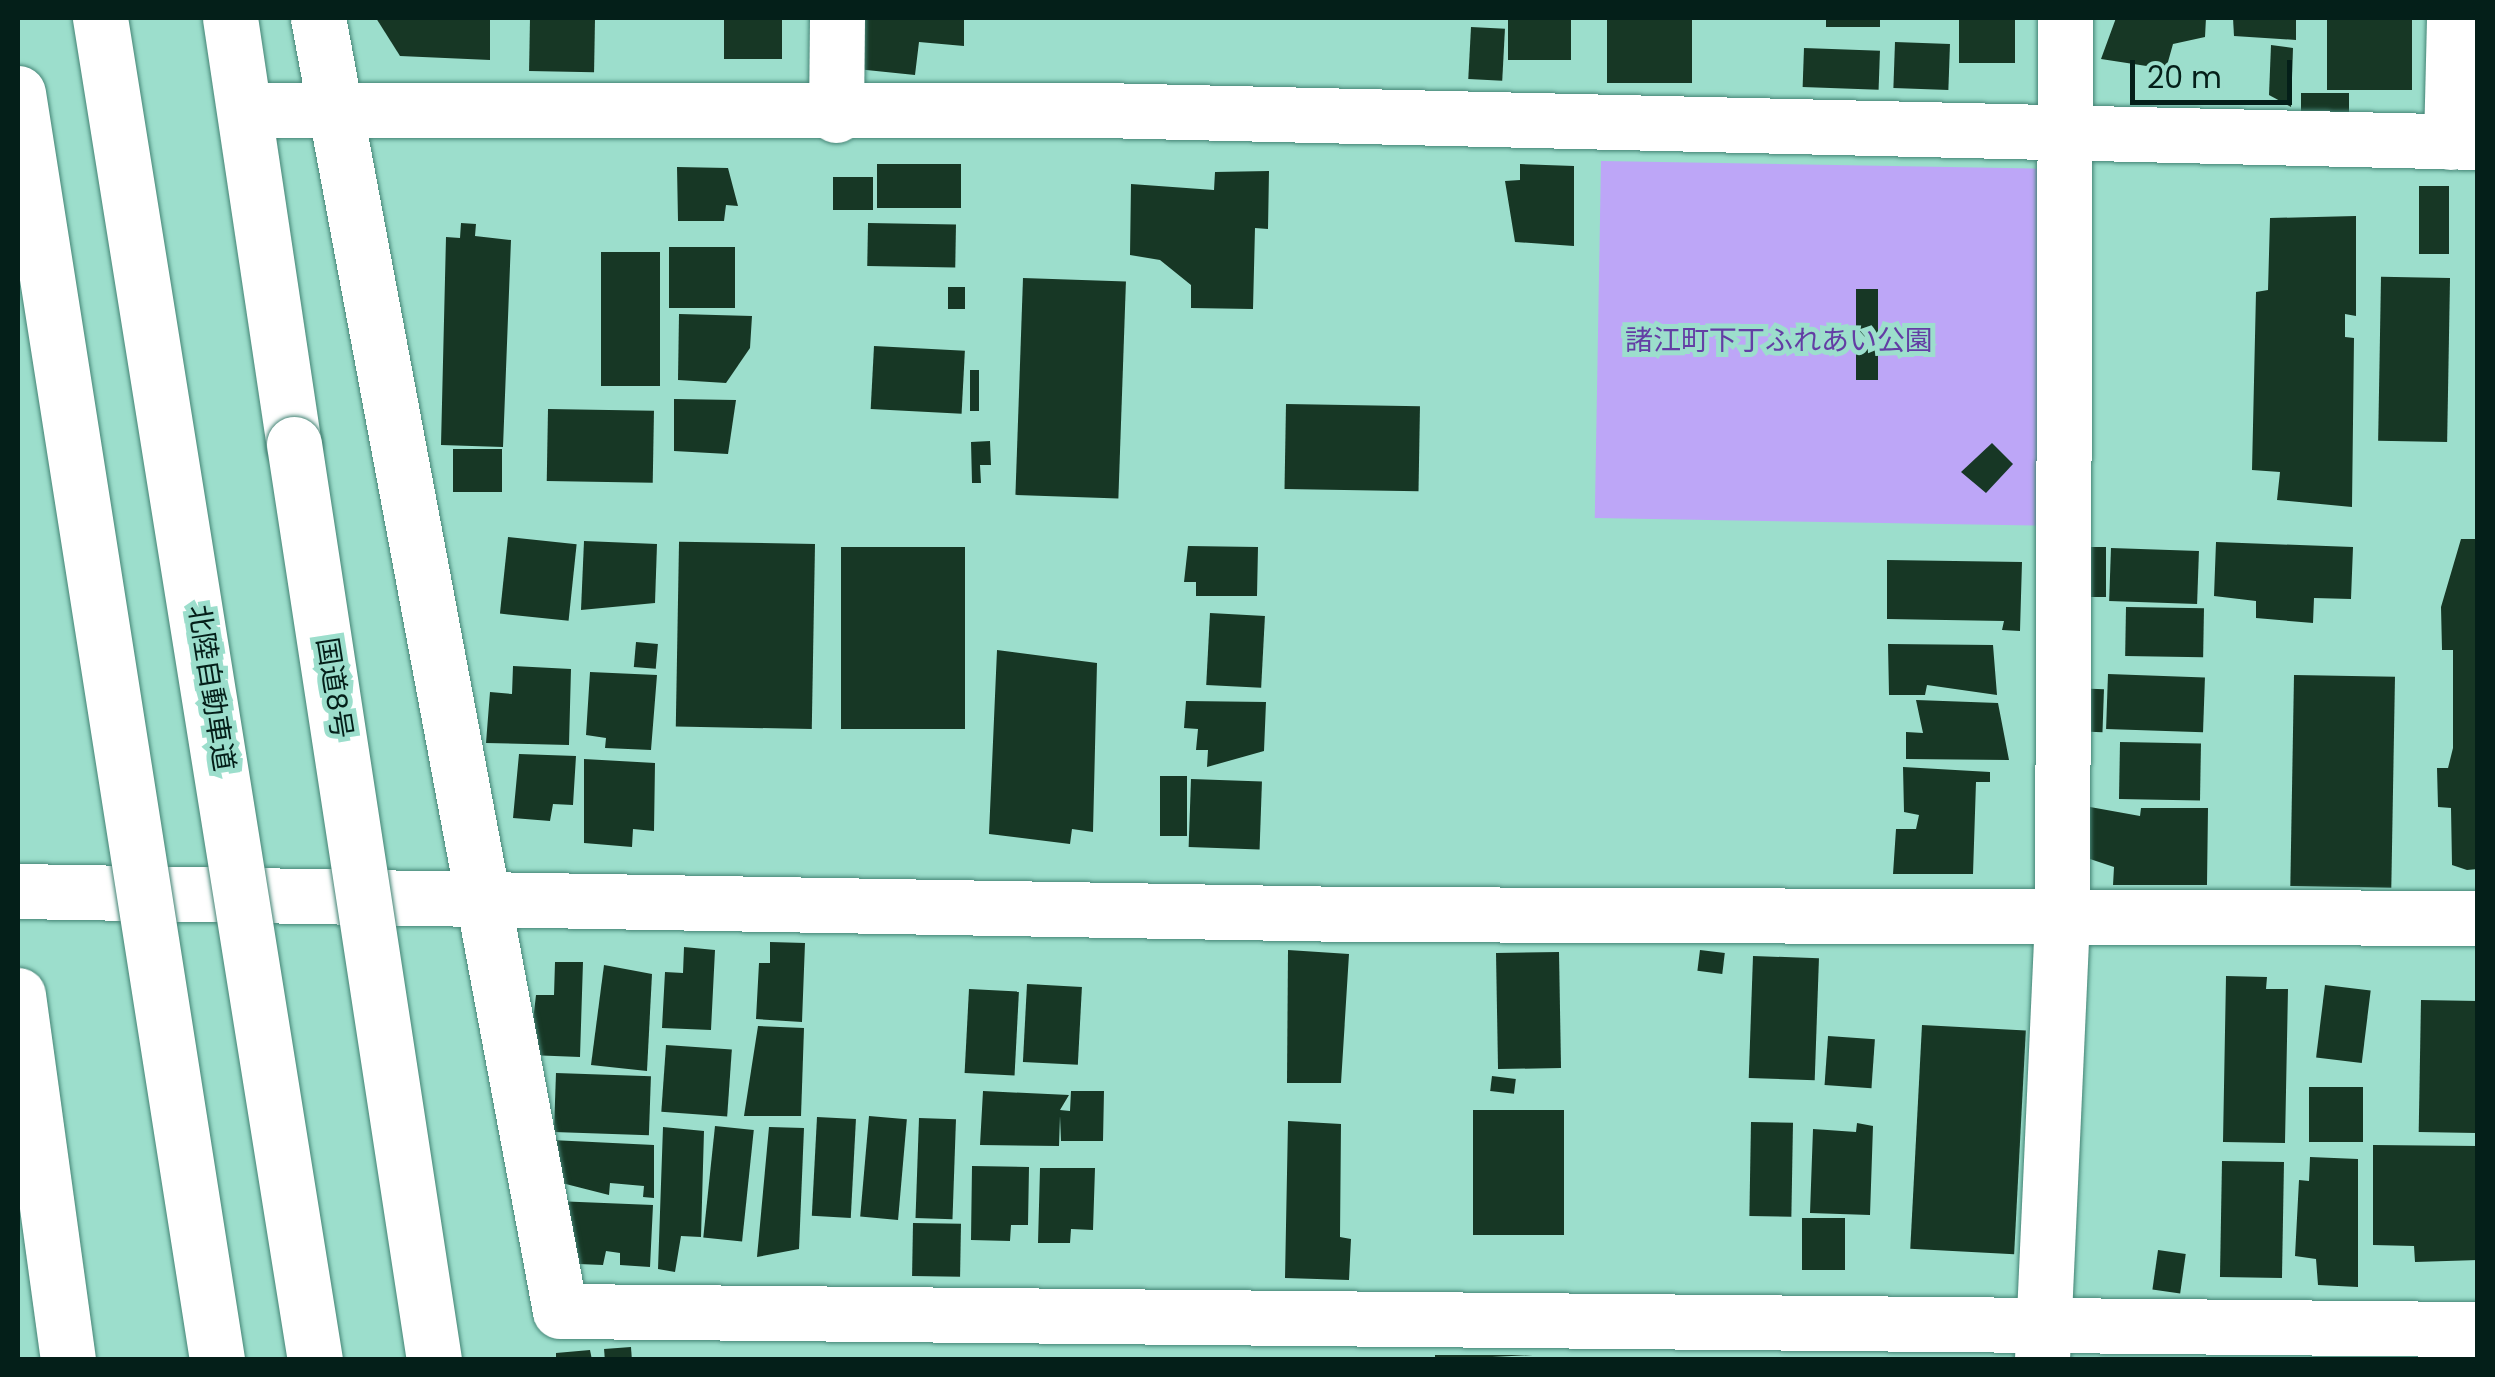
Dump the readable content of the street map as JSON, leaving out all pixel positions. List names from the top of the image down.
{
  "streets": {
    "main road": ["北陸自動車道", "国道8号"]
  },
  "parks": ["諸江町下丁ふれあい公園"],
  "scale_bar": "20 m"
}
